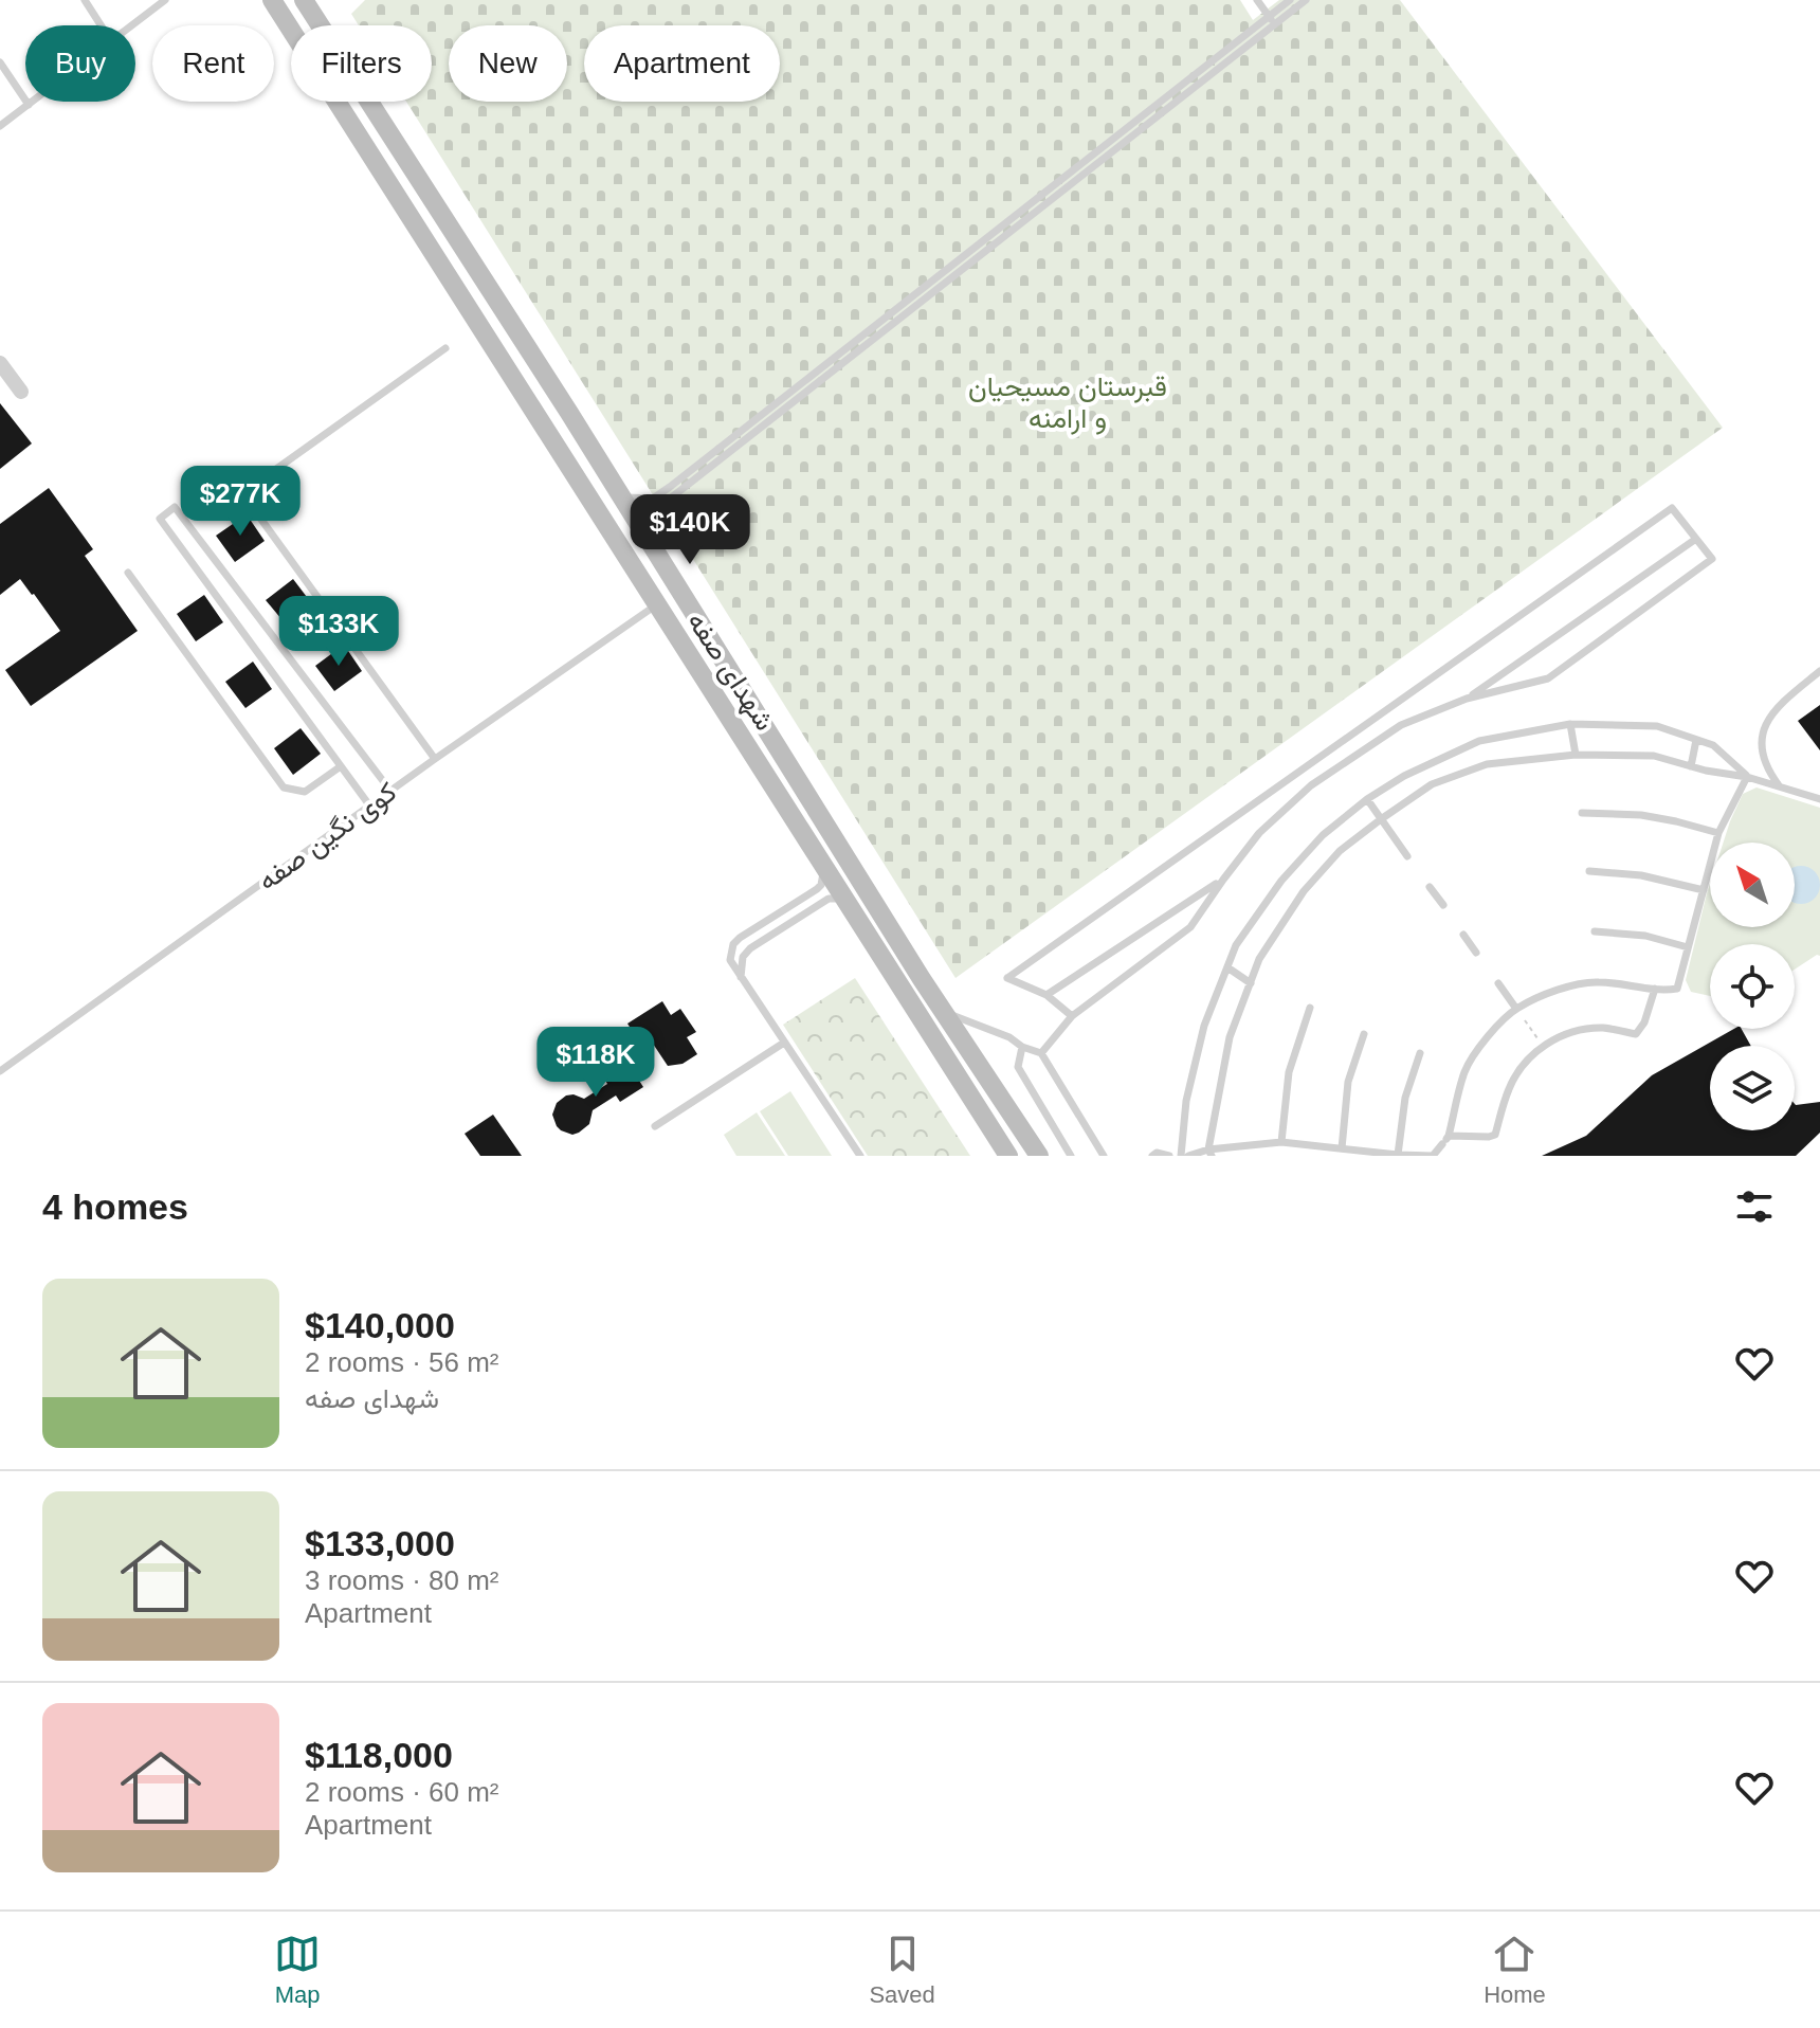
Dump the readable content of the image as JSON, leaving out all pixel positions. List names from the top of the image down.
{
  "streets": {
    "main road": ["شهدای صفه"],
    "lane": ["کوی نگین صفه"]
  },
  "crossings": [
    ["شهدای صفه", "کوی نگین صفه"]
  ],
  "parks": ["قبرستان مسیحیان و ارامنه"],
  "north": "top left",
  "page": {
    "chip": [
      "Buy",
      "Rent",
      "Filters",
      "New",
      "Apartment"
    ],
    "price": [
      "$277K",
      "$140K",
      "$133K",
      "$118K"
    ],
    "heading": "4 homes",
    "list": [
      {
        "name": "$140,000",
        "note": "2 rooms · 56 m² · شهدای صفه"
      },
      {
        "name": "$133,000",
        "note": "3 rooms · 80 m² · Apartment"
      },
      {
        "name": "$118,000",
        "note": "2 rooms · 60 m² · Apartment"
      }
    ],
    "tabs": ["Map", "Saved", "Home"]
  }
}
